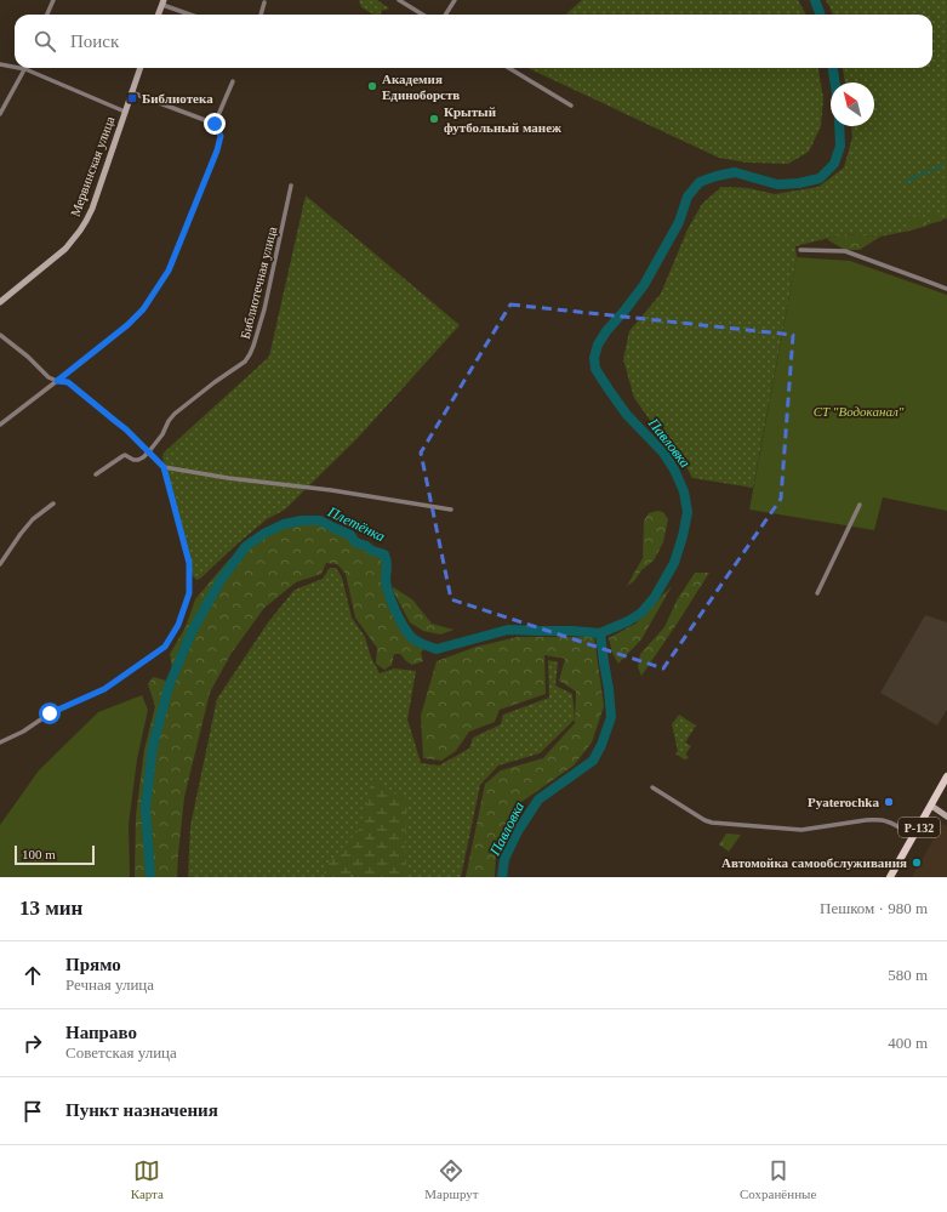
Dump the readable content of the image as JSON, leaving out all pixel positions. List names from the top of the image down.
{
  "streets": {
    "main road": ["Р-132"],
    "street": ["Мервинская улица", "Библиотечная улица"]
  },
  "water": ["Павловка", "Плетёнка"],
  "parks": ["СТ \"Водоканал\""],
  "places": {
    "other": [
      "Академия Единоборств",
      "Крытый футбольный манеж",
      "Pyaterochka",
      "Автомойка самообслуживания"
    ],
    "transit": ["Библиотека"]
  },
  "scale_bar": "100 m",
  "north": "top left",
  "page": {
    "search": "Поиск",
    "scale": "100 m",
    "heading": ["13 мин", "Пешком · 980 m"],
    "list": [
      ["Прямо", "Речная улица", "580 m"],
      ["Направо", "Советская улица", "400 m"],
      "Пункт назначения"
    ],
    "nav": ["Карта", "Маршрут", "Сохранённые"]
  }
}
